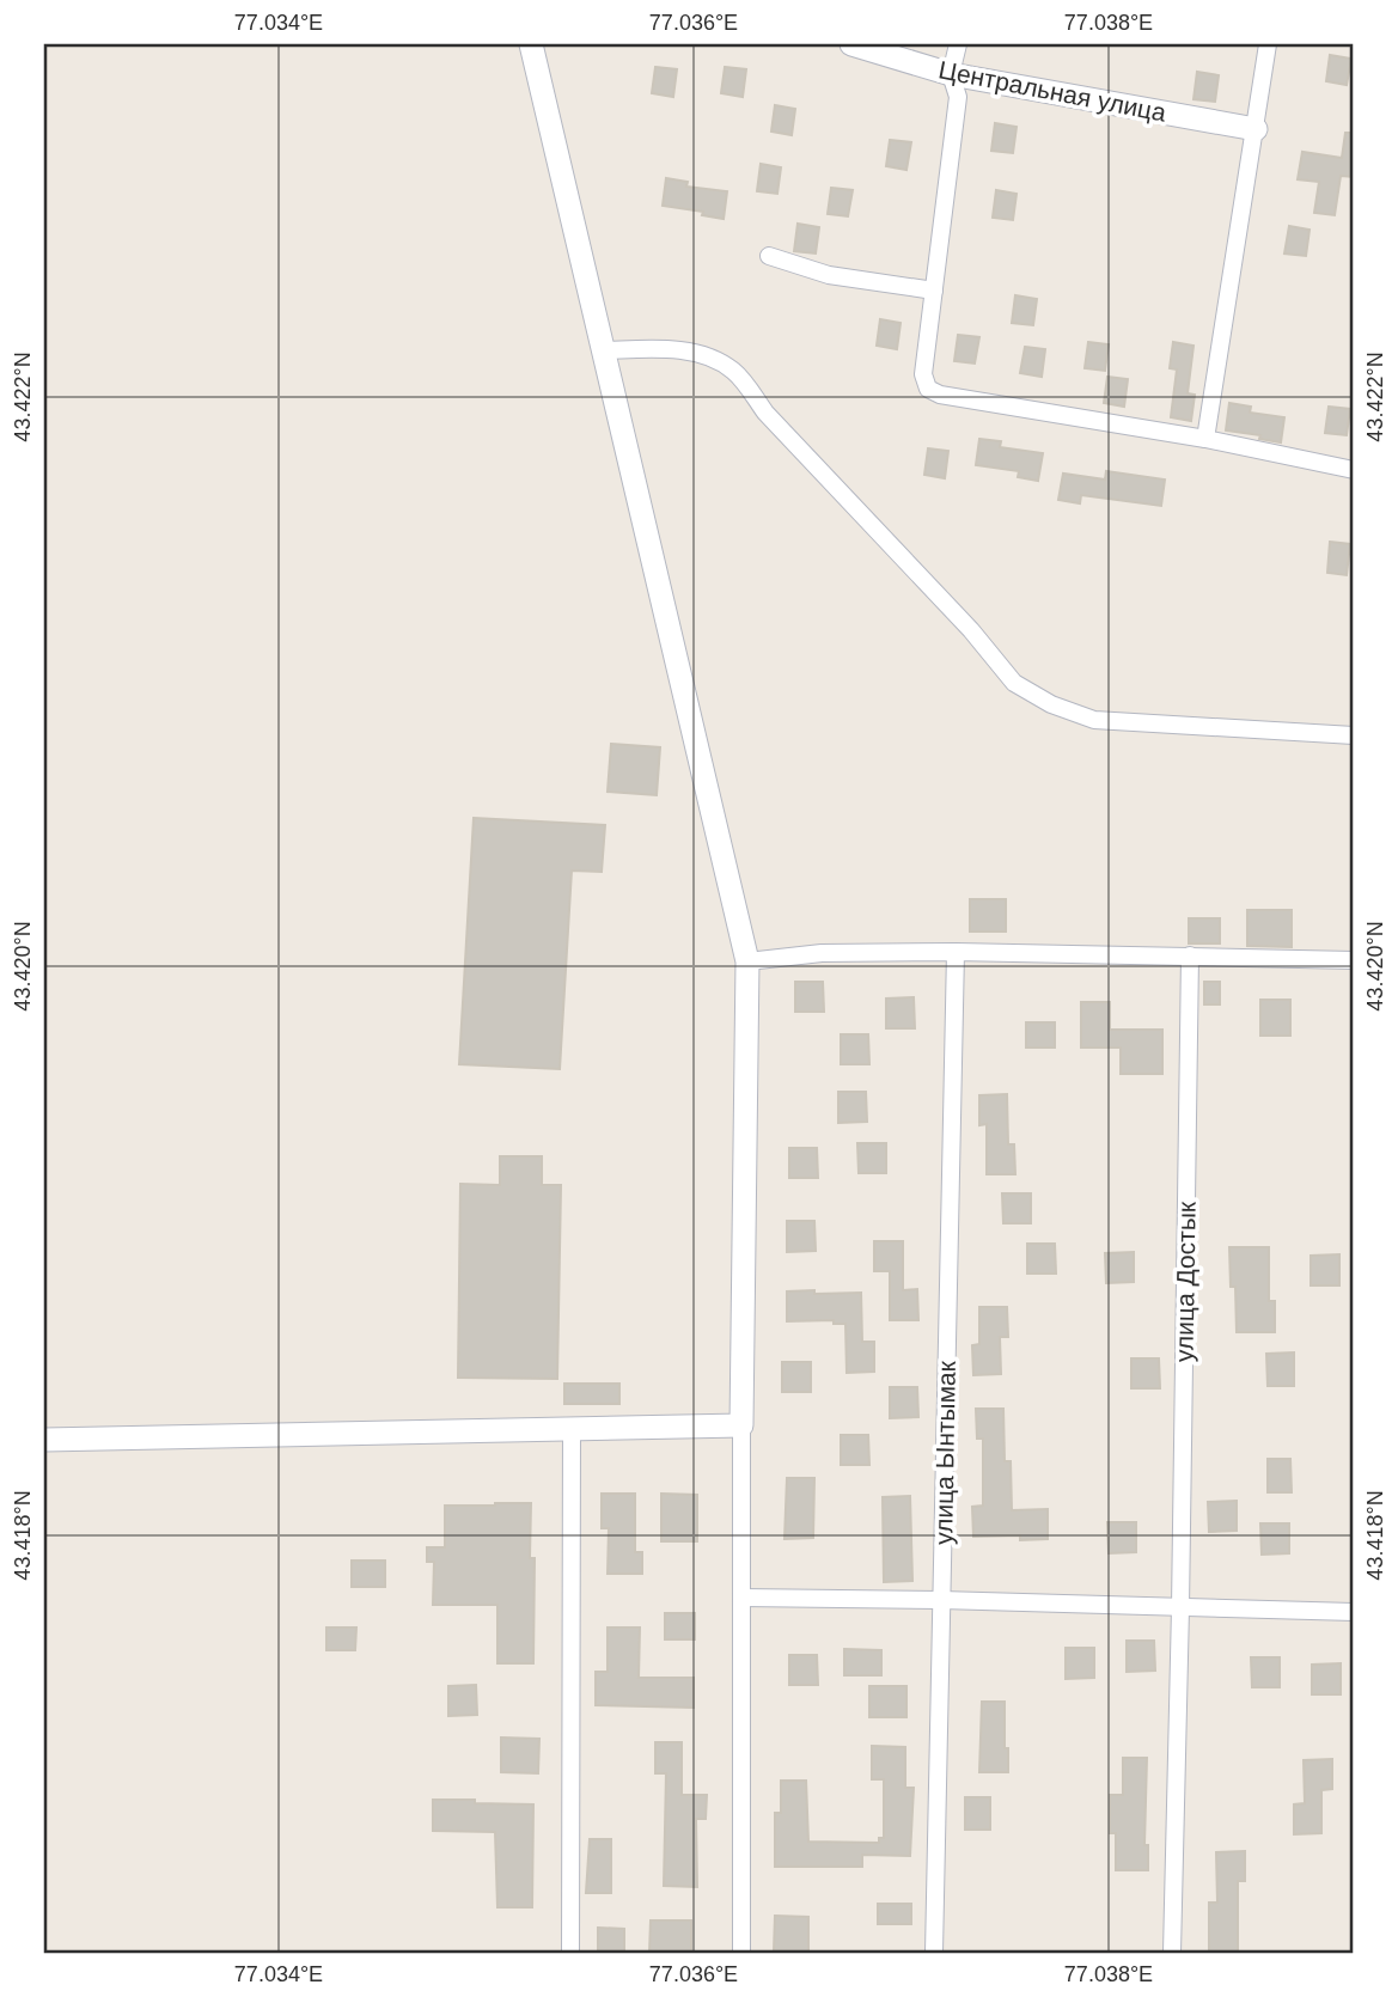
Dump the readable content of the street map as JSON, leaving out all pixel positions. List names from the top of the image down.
{
  "streets": {
    "street": ["Центральная улица", "улица Достык", "улица Ынтымак"]
  },
  "coordinates": [
    "77.034°E",
    "77.036°E",
    "77.038°E",
    "43.422°N",
    "43.420°N",
    "43.418°N"
  ]
}
